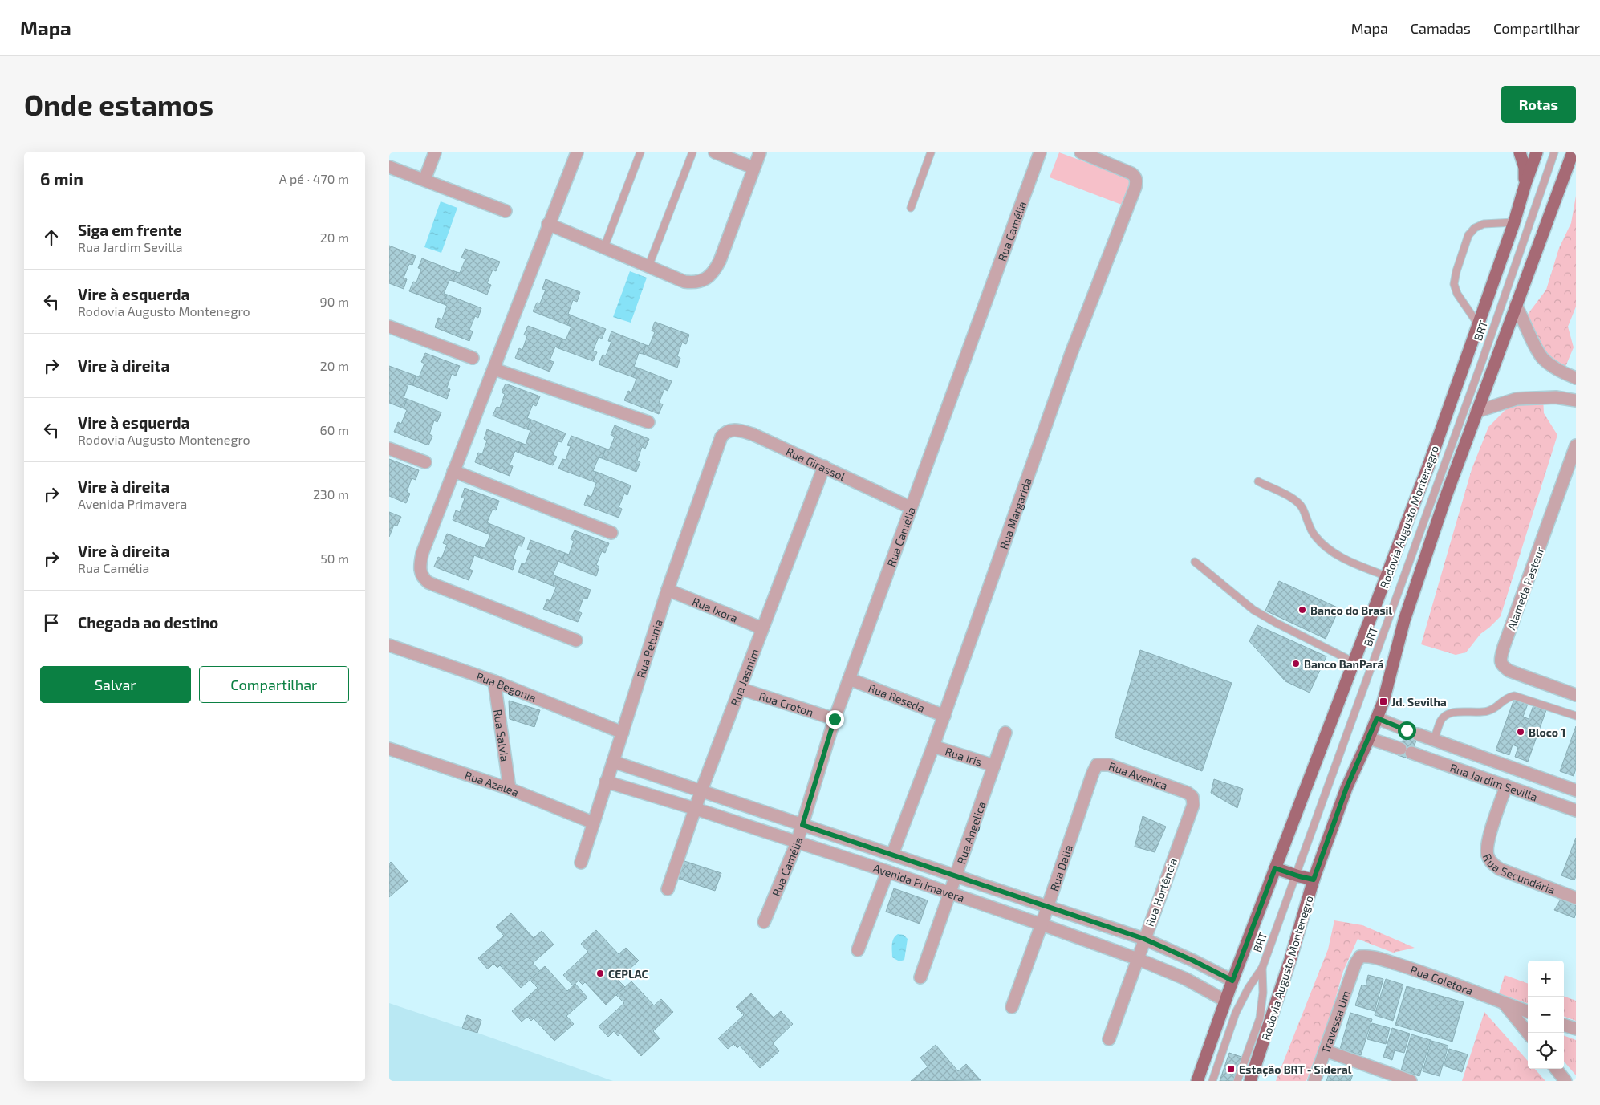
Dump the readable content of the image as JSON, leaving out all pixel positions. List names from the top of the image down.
{
  "streets": {
    "main road": ["Rodovia Augusto Montenegro"],
    "street": [
      "Rua Camélia",
      "Rua Girassol",
      "Rua Margarida",
      "Alameda Pasteur",
      "Rua Ixora",
      "Rua Petunia",
      "Rua Jasmim",
      "Rua Begonia",
      "Rua Reseda",
      "Rua Croton",
      "Rua Salvia",
      "Rua Iris",
      "Rua Avenica",
      "Rua Jardim Sevilla",
      "Rua Azalea",
      "Rua Angelica",
      "Rua Dalia",
      "Rua Secundária",
      "Avenida Primavera",
      "Rua Hortência",
      "Rua Coletora",
      "Travessa Um"
    ],
    "lane": ["BRT"]
  },
  "crossings": [
    ["Rua Camélia", "Rua Girassol"],
    ["Rua Camélia", "Rua Reseda"],
    ["Rua Camélia", "Rua Croton"],
    ["Rua Camélia", "Avenida Primavera"],
    ["Rua Girassol", "Rua Petunia"],
    ["Rua Girassol", "Rua Jasmim"],
    ["Rua Margarida", "Rua Reseda"],
    ["Rua Margarida", "Rua Iris"],
    ["Rua Margarida", "Avenida Primavera"],
    ["Rodovia Augusto Montenegro", "Rua Jardim Sevilla"],
    ["Rodovia Augusto Montenegro", "Avenida Primavera"],
    ["Rua Ixora", "Rua Petunia"],
    ["Rua Ixora", "Rua Jasmim"],
    ["Rua Petunia", "Rua Begonia"],
    ["Rua Petunia", "Rua Azalea"],
    ["Rua Petunia", "Avenida Primavera"],
    ["Rua Jasmim", "Rua Croton"],
    ["Rua Jasmim", "Avenida Primavera"],
    ["Rua Begonia", "Rua Salvia"],
    ["Rua Salvia", "Rua Azalea"],
    ["Rua Iris", "Rua Angelica"],
    ["Rua Avenica", "Rua Dalia"],
    ["Rua Avenica", "Rua Hortência"],
    ["Rua Jardim Sevilla", "Rua Secundária"],
    ["Rua Angelica", "Avenida Primavera"],
    ["Rua Dalia", "Avenida Primavera"],
    ["Avenida Primavera", "Rua Hortência"],
    ["Rua Coletora", "Travessa Um"]
  ],
  "places": {
    "other": [
      "Banco do Brasil",
      "Banco BanPará",
      "Bloco 1",
      "CEPLAC"
    ],
    "transit": ["Jd. Sevilha", "Estação BRT - Sideral"]
  },
  "page": {
    "header": "Mapa",
    "nav": ["Mapa", "Camadas", "Compartilhar"],
    "buttons": [
      "Rotas",
      ["Salvar", "Compartilhar"]
    ],
    "title": "Onde estamos",
    "heading": ["6 min", "A pé · 470 m"],
    "list": [
      ["Siga em frente", "Rua Jardim Sevilla", "20 m"],
      ["Vire à esquerda", "Rodovia Augusto Montenegro", "90 m"],
      ["Vire à direita", "20 m"],
      ["Vire à esquerda", "Rodovia Augusto Montenegro", "60 m"],
      ["Vire à direita", "Avenida Primavera", "230 m"],
      ["Vire à direita", "Rua Camélia", "50 m"],
      "Chegada ao destino"
    ],
    "map_buttons": ["+", "−"]
  }
}
